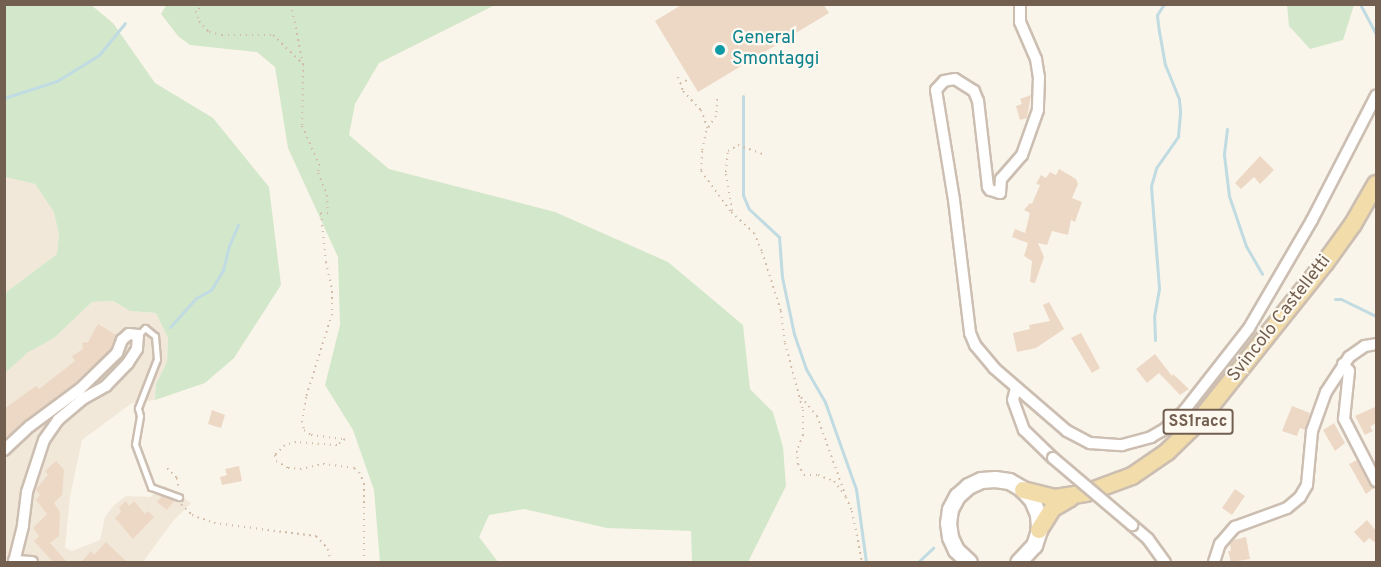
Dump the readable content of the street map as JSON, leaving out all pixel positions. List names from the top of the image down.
{
  "streets": {
    "main road": ["Svincolo Castelletti", "SS1racc"]
  },
  "crossings": [
    ["Svincolo Castelletti", "SS1racc"]
  ],
  "places": ["General Smontaggi"]
}
